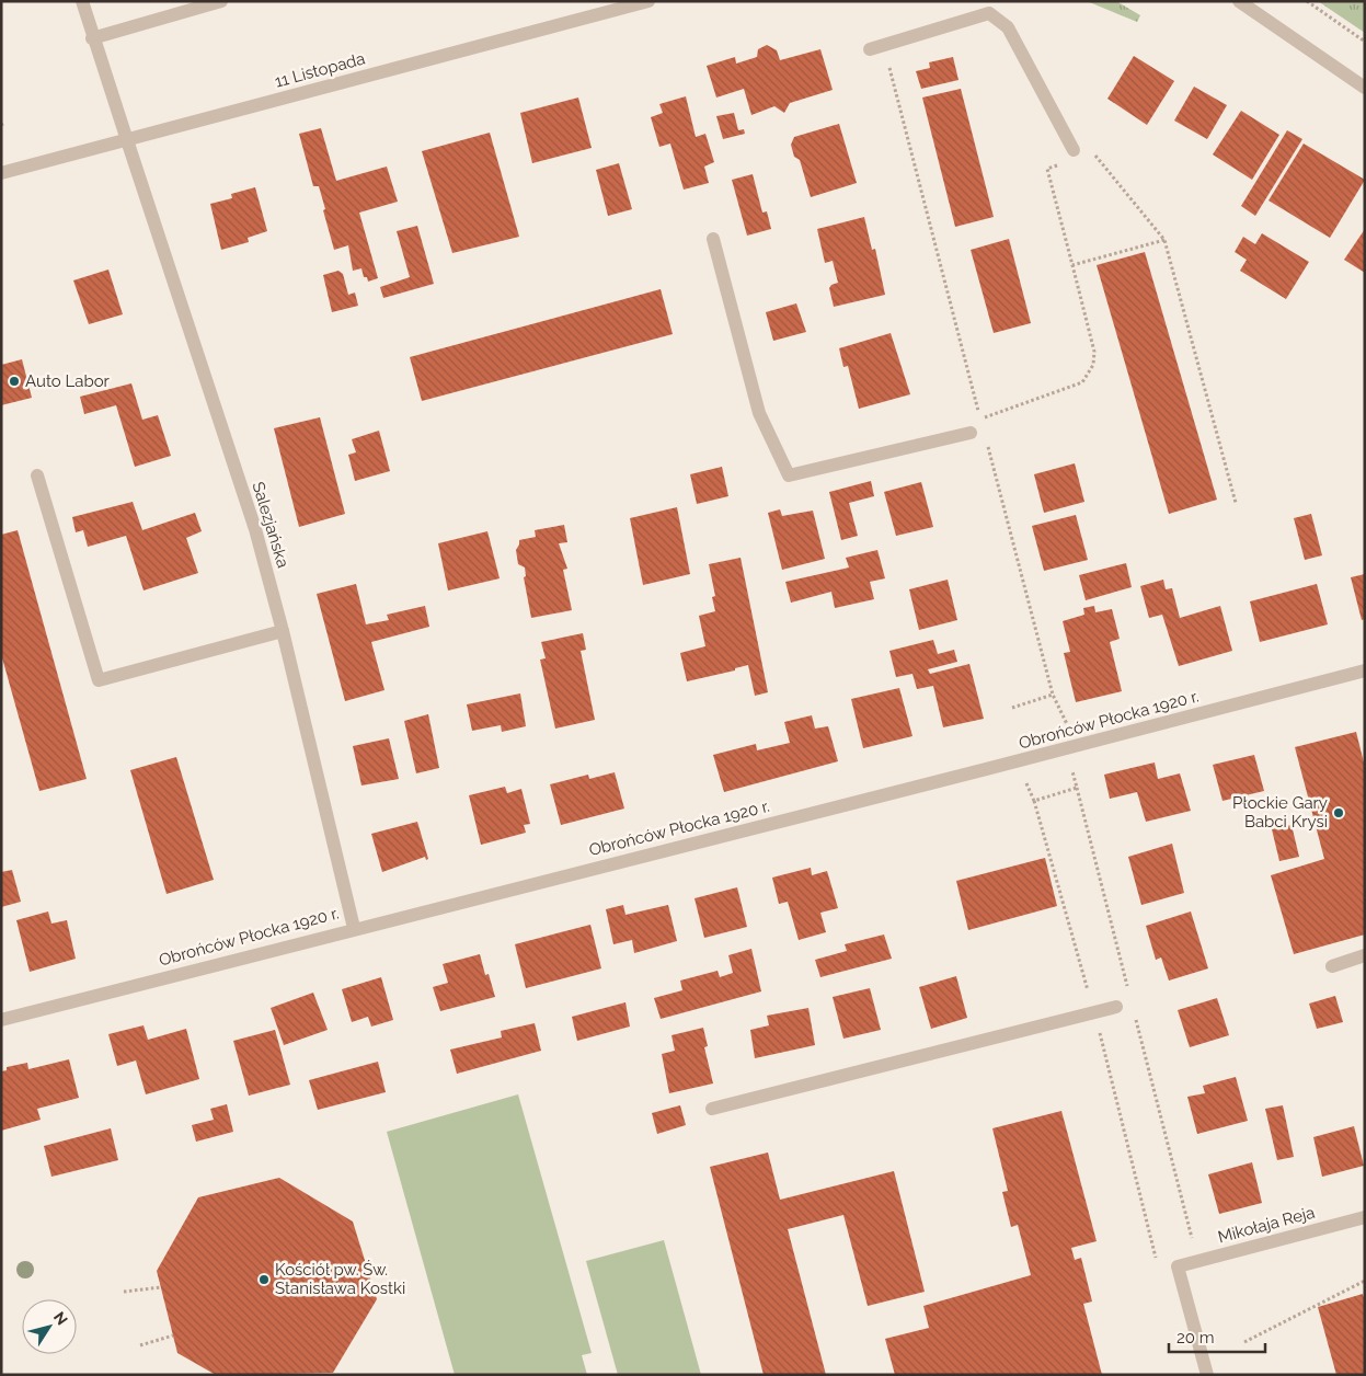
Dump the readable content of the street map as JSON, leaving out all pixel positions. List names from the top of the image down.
{
  "streets": {
    "street": [
      "11 Listopada",
      "Salezjańska",
      "Obrońców Płocka 1920 r.",
      "Mikołaja Reja"
    ]
  },
  "crossings": [
    ["11 Listopada", "Salezjańska"],
    ["Salezjańska", "Obrońców Płocka 1920 r."]
  ],
  "places": ["Auto Labor", "Płockie Gary Babci Krysi", "Kościół pw. Św. Stanisława Kostki"],
  "scale_bar": "20 m",
  "north": "top right"
}
